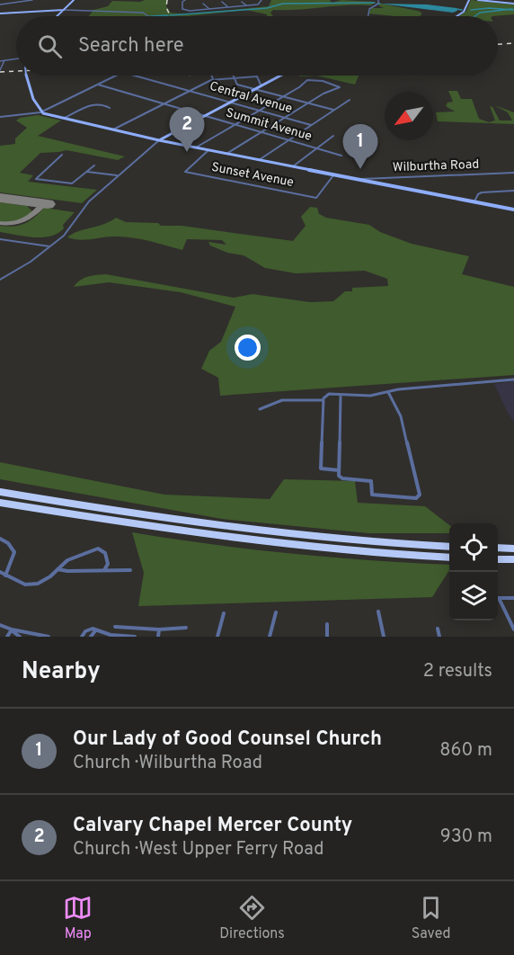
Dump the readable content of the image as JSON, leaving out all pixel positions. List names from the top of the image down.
{
  "streets": {
    "street": [
      "Central Avenue",
      "Summit Avenue",
      "Wilburtha Road",
      "Sunset Avenue"
    ]
  },
  "north": "bottom left",
  "page": {
    "search": "Search here",
    "pins": ["2", "1"],
    "heading": ["Nearby", "2 results"],
    "list": [
      {
        "mark": "1",
        "name": "Our Lady of Good Counsel Church",
        "note": "Church · Wilburtha Road",
        "value": "860 m"
      },
      {
        "mark": "2",
        "name": "Calvary Chapel Mercer County",
        "note": "Church · West Upper Ferry Road",
        "value": "930 m"
      }
    ],
    "nav": ["Map", "Directions", "Saved"]
  }
}
